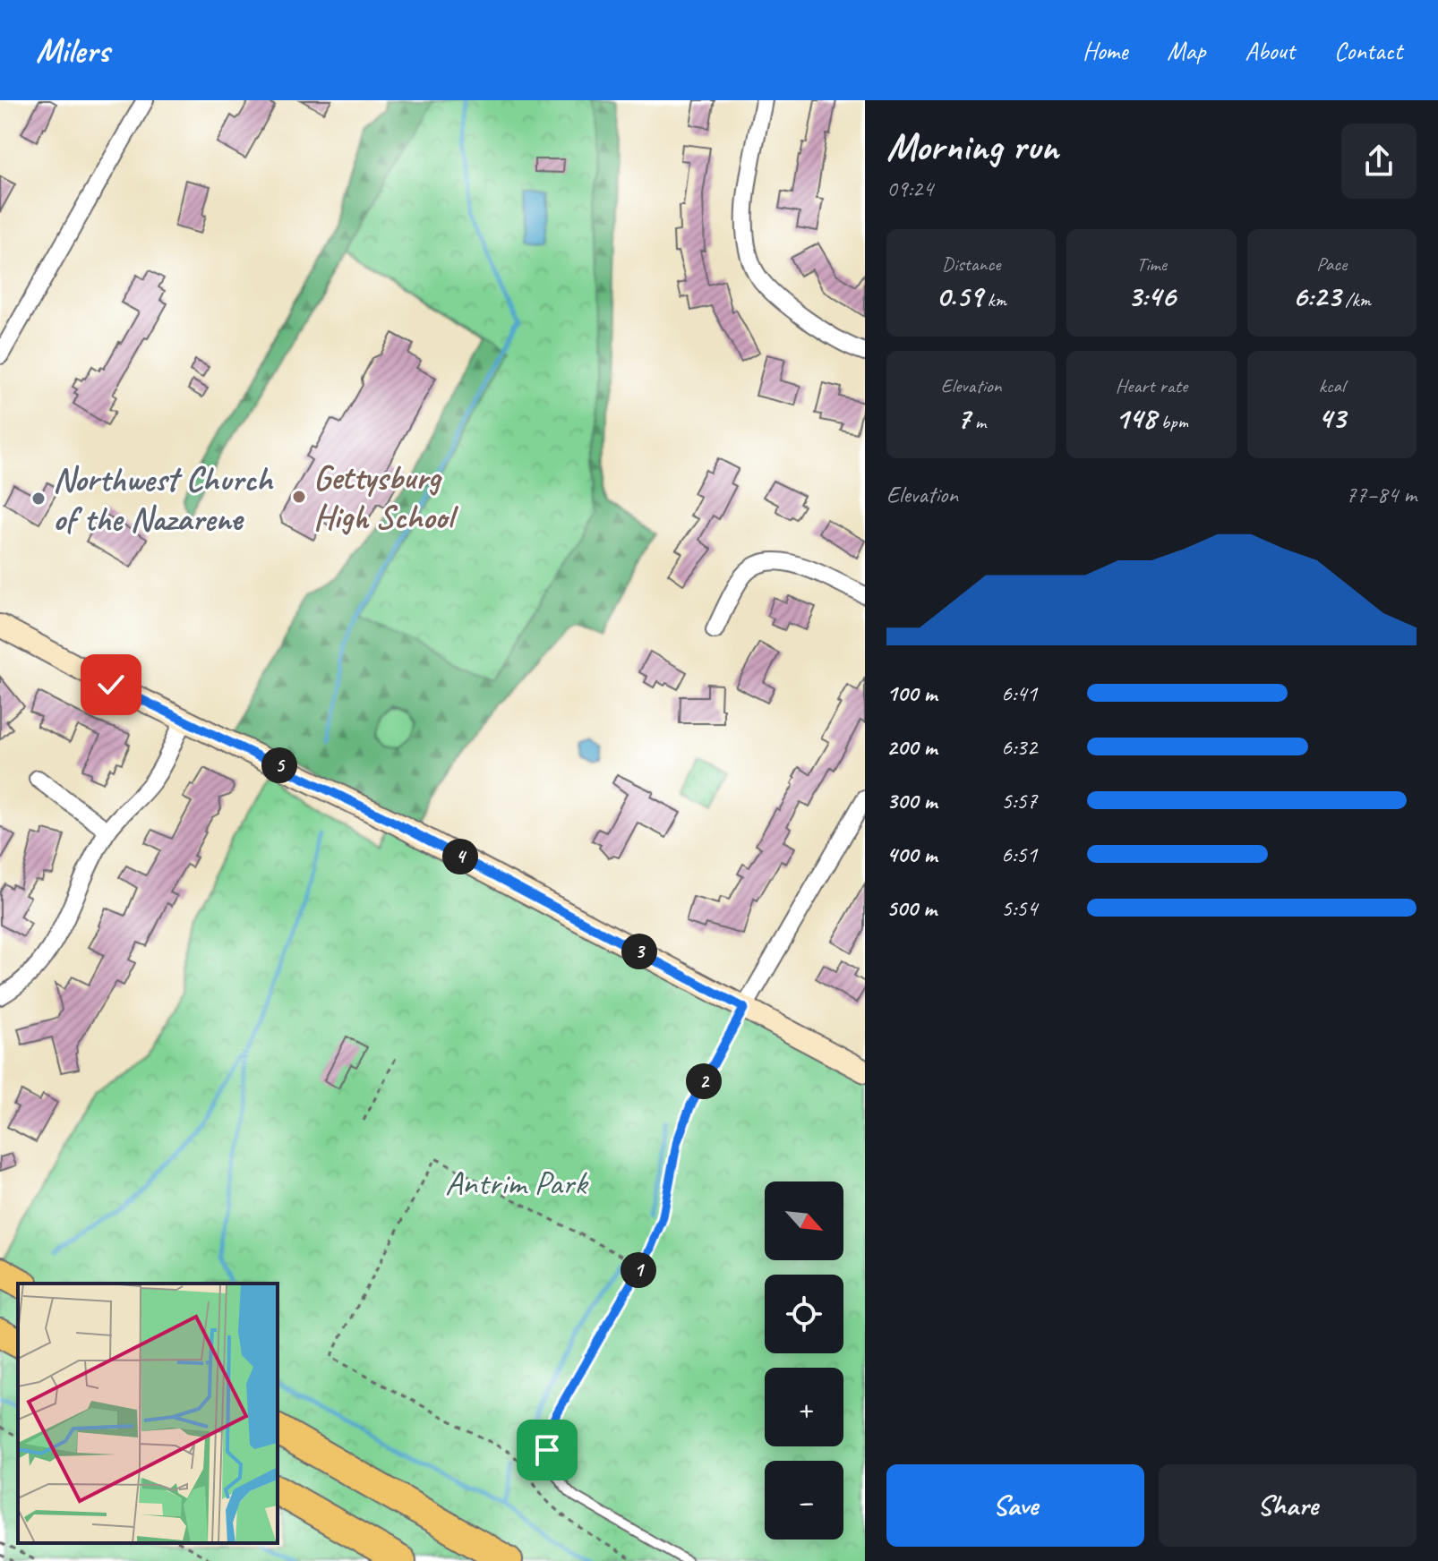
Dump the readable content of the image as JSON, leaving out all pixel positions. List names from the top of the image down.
{
  "parks": ["Antrim Park"],
  "places": ["Gettysburg High School", "Northwest Church of the Nazarene"],
  "north": "bottom right",
  "page": {
    "header": "Milers",
    "nav": [
      "Home",
      "Map",
      "About",
      "Contact"
    ],
    "heading": ["Morning run", "09:24"],
    "stats": [
      ["Distance", "0.59 km"],
      ["Time", "3:46"],
      ["Pace", "6:23 /km"],
      ["Elevation", "7 m"],
      ["Heart rate", "148 bpm"],
      ["kcal", "43"]
    ],
    "chart": ["Elevation", "77–84 m"],
    "list": [
      {
        "name": "100 m",
        "note": "6:41"
      },
      {
        "name": "200 m",
        "note": "6:32"
      },
      {
        "name": "300 m",
        "note": "5:57"
      },
      {
        "name": "400 m",
        "note": "6:51"
      },
      {
        "name": "500 m",
        "note": "5:54"
      }
    ],
    "pins": [
      "5",
      "4",
      "3",
      "2",
      "1"
    ],
    "map_buttons": ["+", "−"],
    "buttons": ["Save", "Share"]
  }
}
